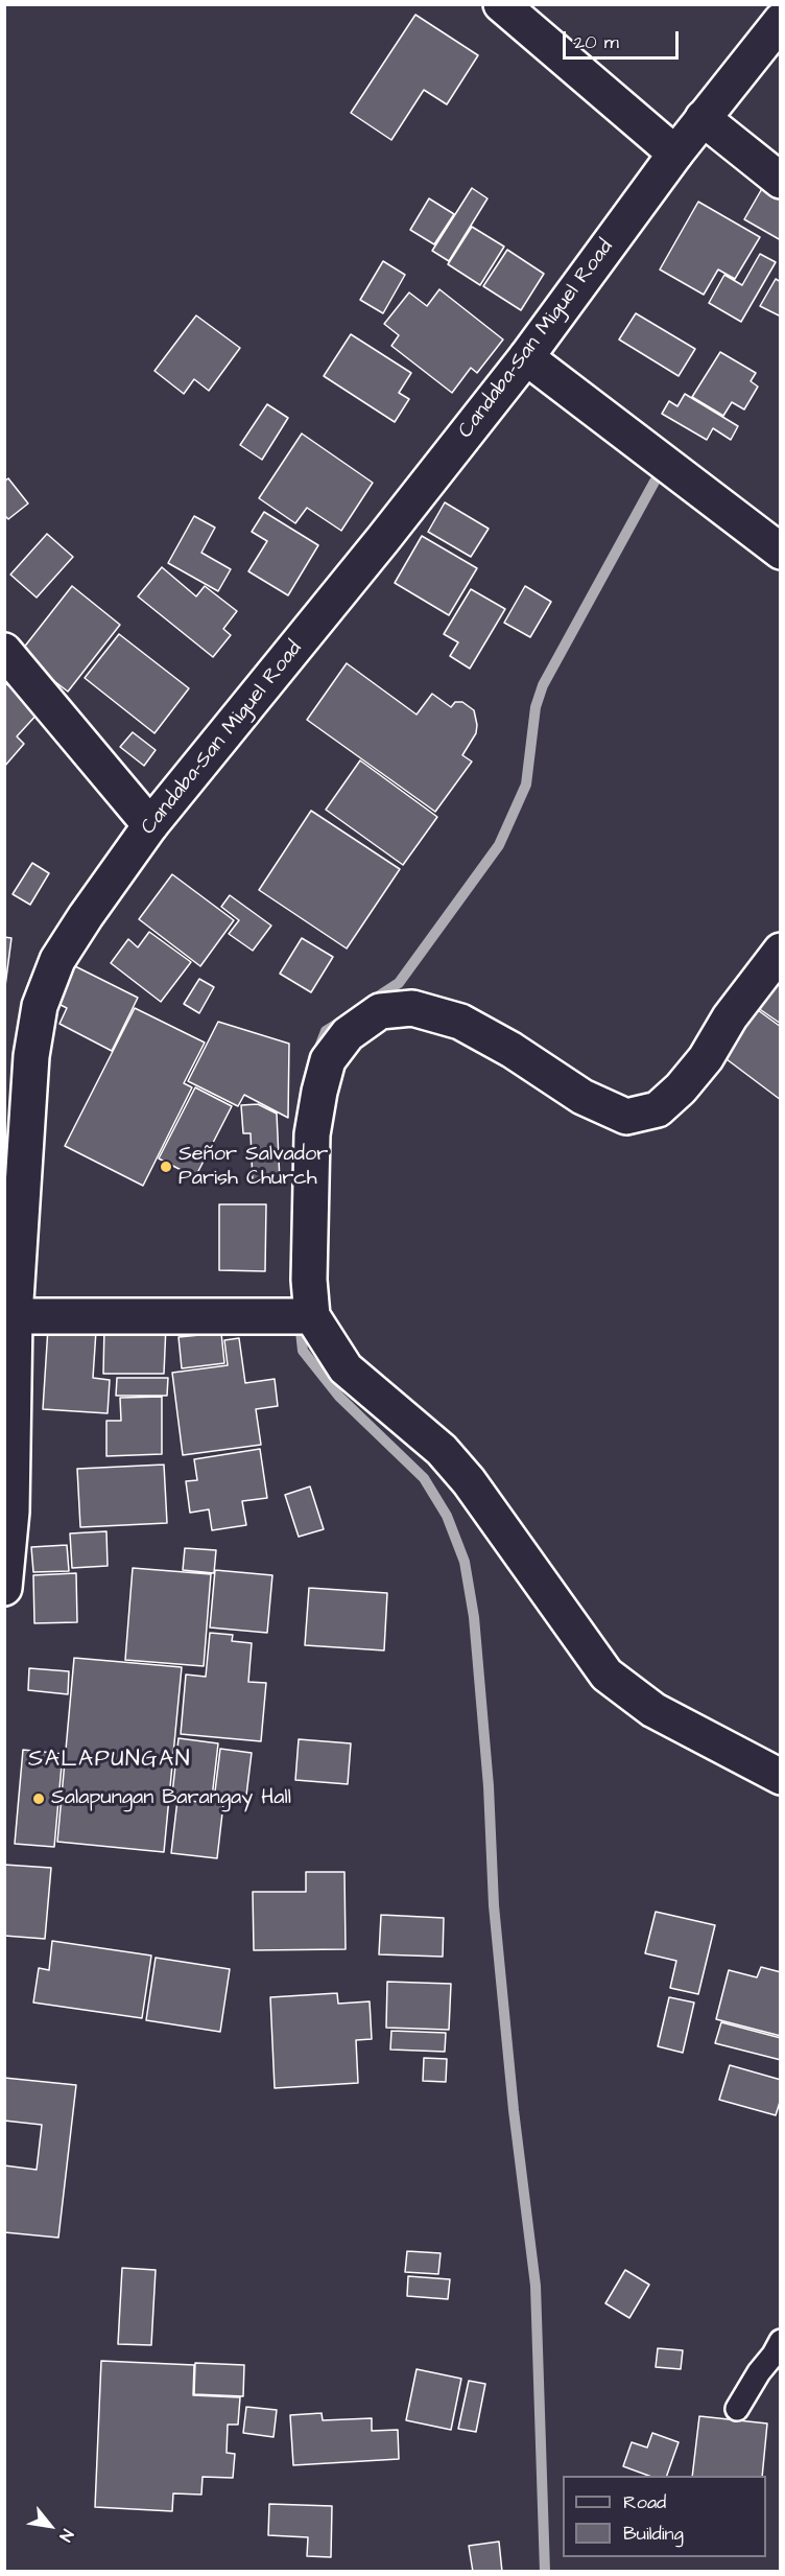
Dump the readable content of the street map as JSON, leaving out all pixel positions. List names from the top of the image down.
{
  "streets": {
    "street": ["Candaba-San Miguel Road"]
  },
  "districts": ["SALAPUNGAN"],
  "places": ["Señor Salvador Parish Church", "Salapungan Barangay Hall"],
  "legend": ["Road", "Building"],
  "scale_bar": "20 m",
  "north": "bottom right"
}
